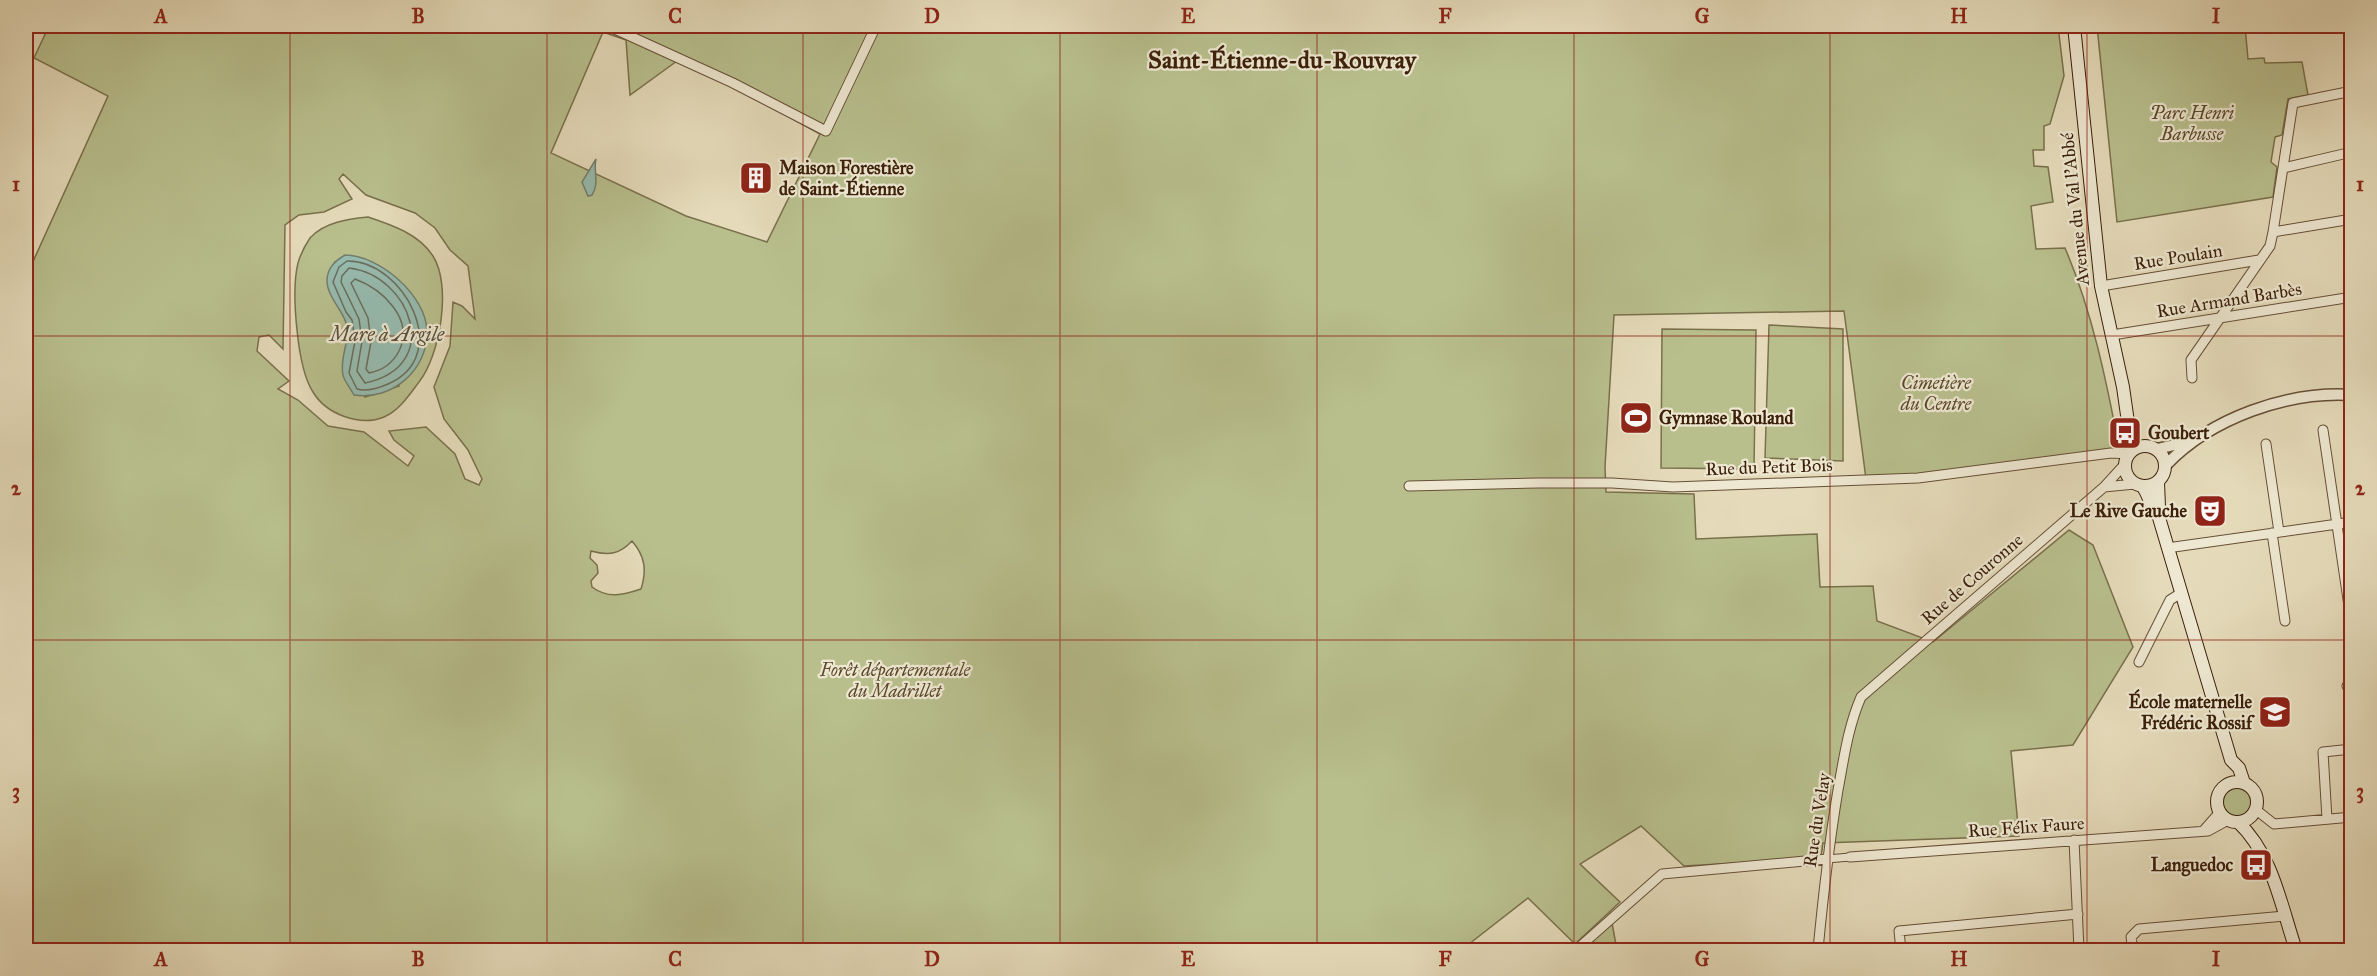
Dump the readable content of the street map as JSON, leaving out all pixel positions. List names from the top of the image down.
{
  "streets": {
    "main road": ["Avenue du Val l'Abbé"],
    "street": [
      "Rue Poulain",
      "Rue Armand Barbès",
      "Rue du Petit Bois",
      "Rue de Couronne",
      "Rue du Velay",
      "Rue Félix Faure"
    ]
  },
  "crossings": [
    ["Avenue du Val l'Abbé", "Rue Poulain"],
    ["Avenue du Val l'Abbé", "Rue Armand Barbès"],
    ["Avenue du Val l'Abbé", "Rue du Petit Bois"],
    ["Avenue du Val l'Abbé", "Rue de Couronne"],
    ["Rue du Petit Bois", "Rue de Couronne"],
    ["Rue de Couronne", "Rue du Velay"]
  ],
  "districts": ["Saint-Étienne-du-Rouvray"],
  "water": ["Mare à Argile"],
  "parks": ["Parc Henri Barbusse", "Cimetière du Centre", "Forêt départementale du Madrillet"],
  "places": {
    "building": ["Maison Forestière de Saint-Étienne"],
    "sports": ["Gymnase Rouland"],
    "bus stop": ["Goubert", "Languedoc"],
    "theatre": ["Le Rive Gauche"],
    "school or university": ["École maternelle Frédéric Rossif"]
  },
  "grid": {
    "columns": [
      "A",
      "B",
      "C",
      "D",
      "E",
      "F",
      "G",
      "H",
      "I"
    ],
    "rows": ["1", "2", "3"]
  }
}
